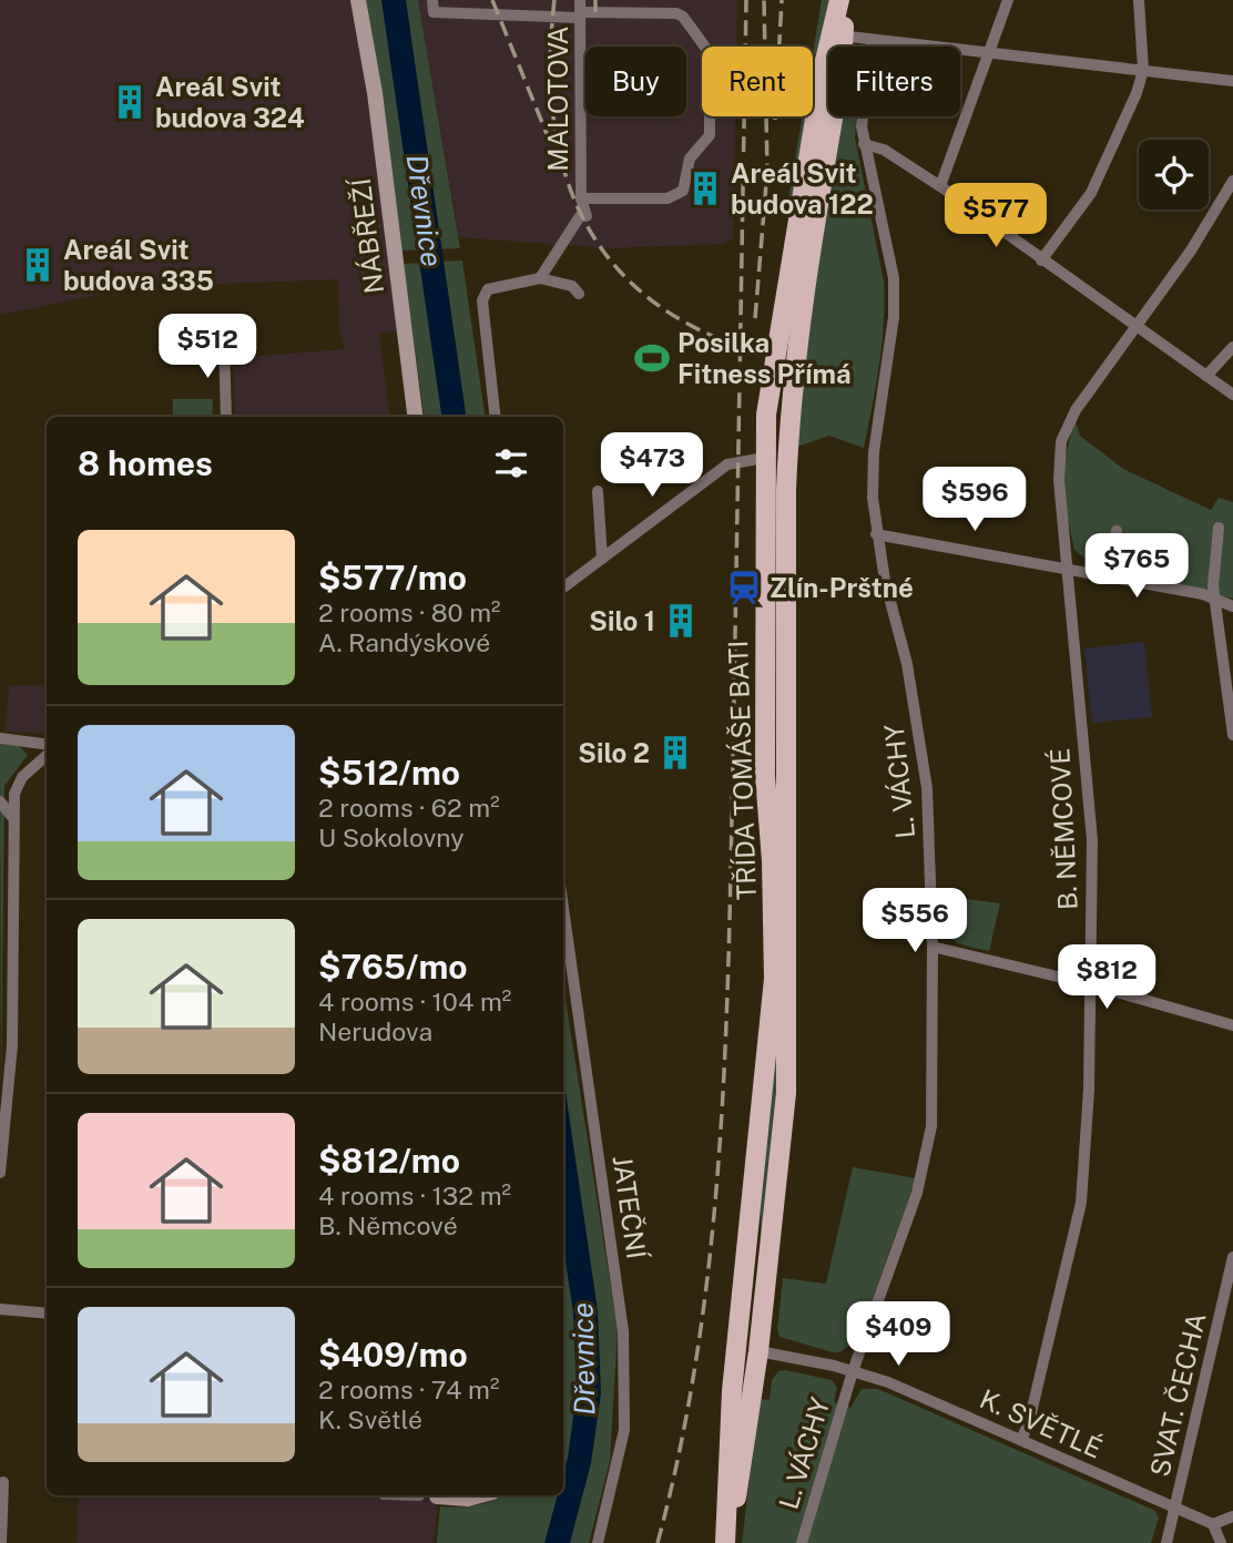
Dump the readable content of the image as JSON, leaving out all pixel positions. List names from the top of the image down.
{
  "streets": {
    "main road": ["TŘÍDA TOMÁŠE BATI"],
    "street": [
      "MALOTOVA",
      "NÁBŘEŽÍ",
      "L. VÁCHY",
      "B. NĚMCOVÉ",
      "JATEČNÍ",
      "SVAT. ČECHA",
      "K. SVĚTLÉ"
    ]
  },
  "crossings": [
    ["TŘÍDA TOMÁŠE BATI", "K. SVĚTLÉ"],
    ["L. VÁCHY", "K. SVĚTLÉ"],
    ["B. NĚMCOVÉ", "K. SVĚTLÉ"],
    ["SVAT. ČECHA", "K. SVĚTLÉ"]
  ],
  "water": ["Dřevnice"],
  "places": {
    "building": [
      "Areál Svit budova 324",
      "Areál Svit budova 122",
      "Areál Svit budova 335",
      "Silo 1",
      "Silo 2"
    ],
    "sports": ["Posilka Fitness Přímá"],
    "station": ["Zlín-Prštné"]
  },
  "page": {
    "chip": ["Buy", "Rent", "Filters"],
    "price": [
      "$577",
      "$512",
      "$473",
      "$596",
      "$765",
      "$556",
      "$812",
      "$409"
    ],
    "heading": "8 homes",
    "list": [
      {
        "name": "$577/mo",
        "note": "2 rooms · 80 m² · A. Randýskové"
      },
      {
        "name": "$512/mo",
        "note": "2 rooms · 62 m² · U Sokolovny"
      },
      {
        "name": "$765/mo",
        "note": "4 rooms · 104 m² · Nerudova"
      },
      {
        "name": "$812/mo",
        "note": "4 rooms · 132 m² · B. Němcové"
      },
      {
        "name": "$409/mo",
        "note": "2 rooms · 74 m² · K. Světlé"
      }
    ]
  }
}
